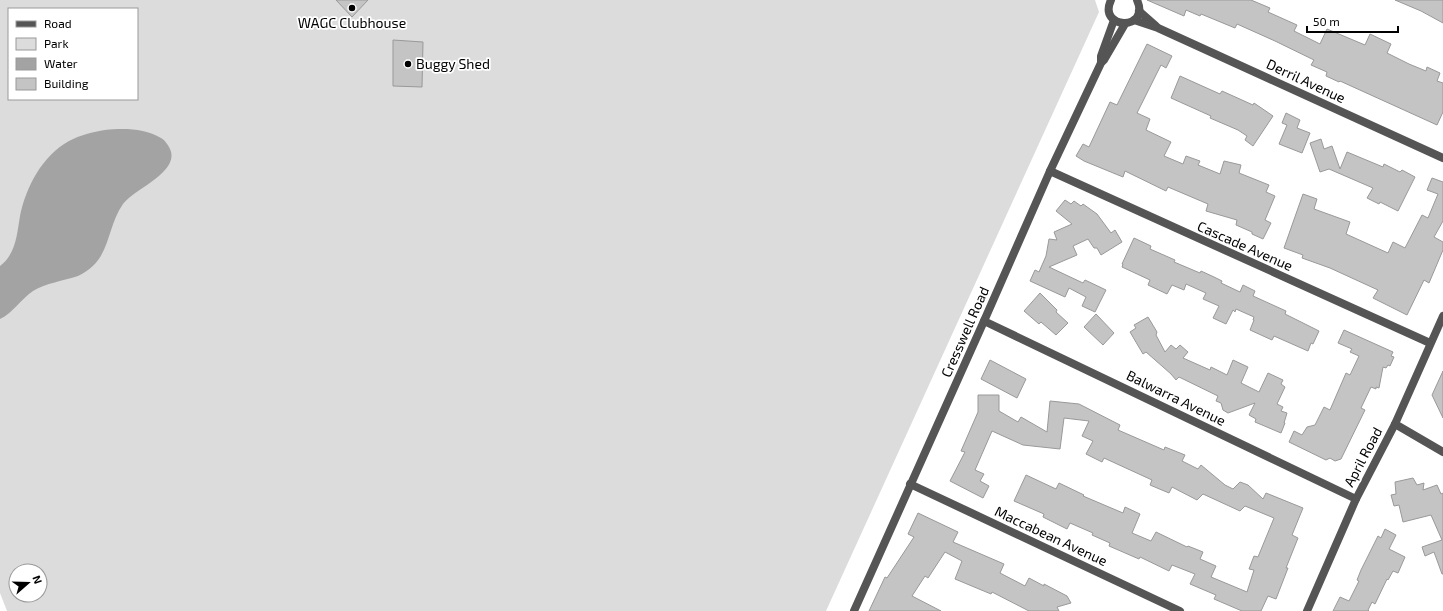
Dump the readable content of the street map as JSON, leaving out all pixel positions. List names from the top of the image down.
{
  "streets": {
    "street": [
      "Derril Avenue",
      "Cascade Avenue",
      "Cresswell Road",
      "Balwarra Avenue",
      "April Road",
      "Maccabean Avenue"
    ]
  },
  "crossings": [
    ["Cascade Avenue", "Cresswell Road"],
    ["Cascade Avenue", "April Road"],
    ["Cresswell Road", "Balwarra Avenue"],
    ["Cresswell Road", "Maccabean Avenue"],
    ["Balwarra Avenue", "April Road"]
  ],
  "places": ["WAGC Clubhouse", "Buggy Shed"],
  "legend": [
    "Road",
    "Park",
    "Water",
    "Building"
  ],
  "scale_bar": "50 m",
  "north": "right"
}
